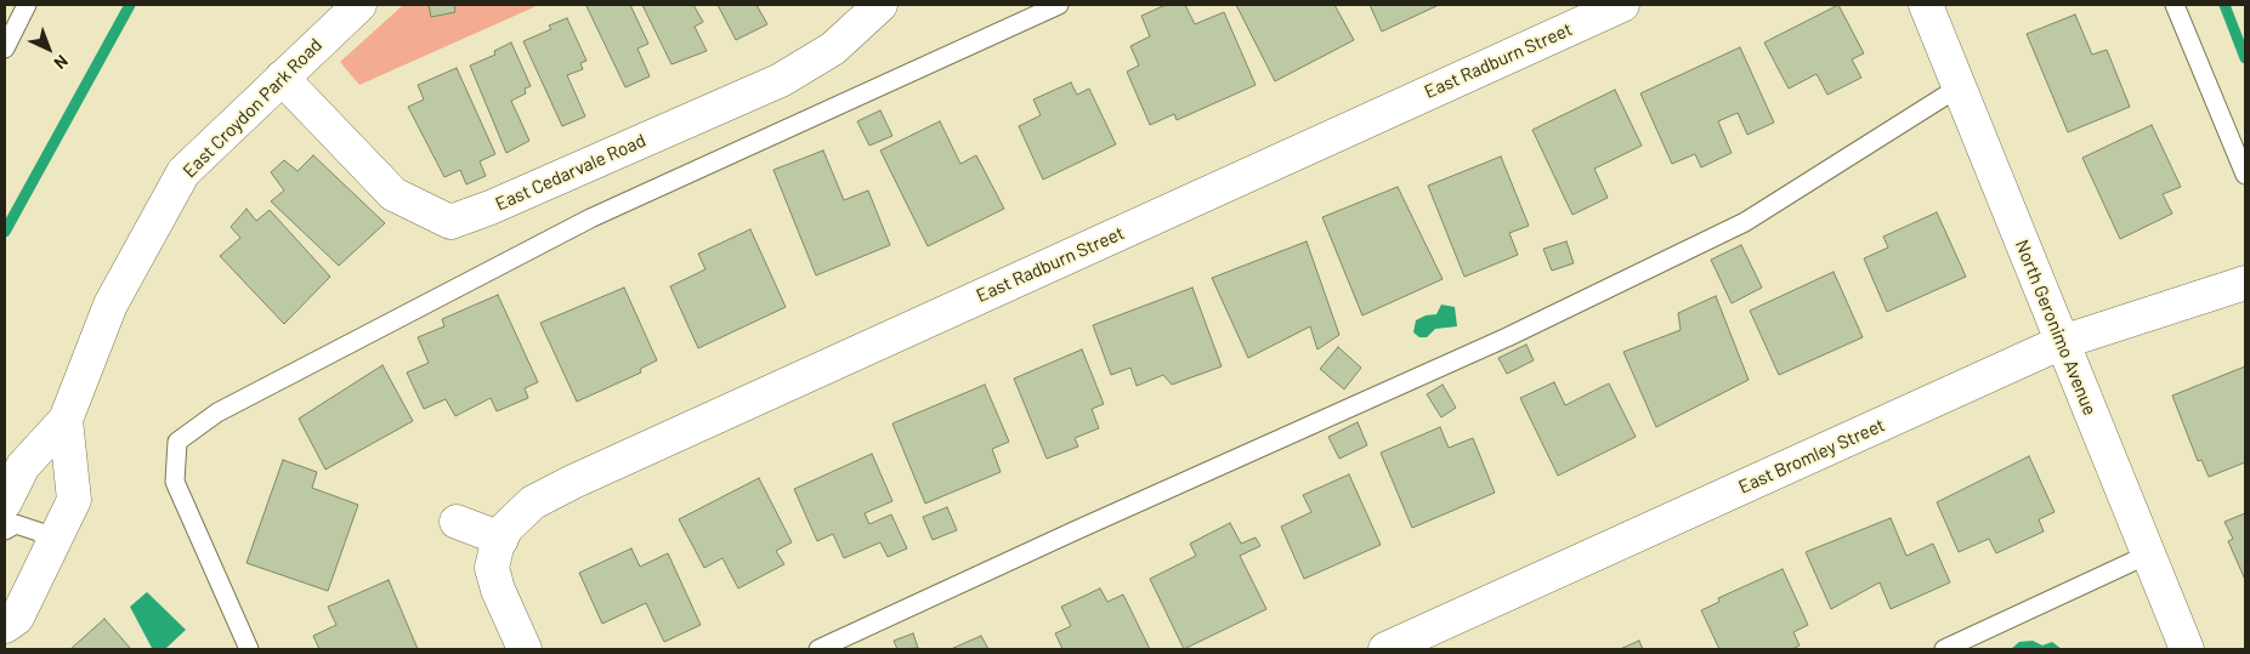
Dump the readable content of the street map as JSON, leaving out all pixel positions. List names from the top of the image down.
{
  "streets": {
    "street": [
      "East Radburn Street",
      "East Croydon Park Road",
      "East Cedarvale Road",
      "North Geronimo Avenue",
      "East Bromley Street"
    ]
  },
  "crossings": [
    ["East Croydon Park Road", "East Cedarvale Road"],
    ["North Geronimo Avenue", "East Bromley Street"]
  ],
  "north": "bottom right"
}
